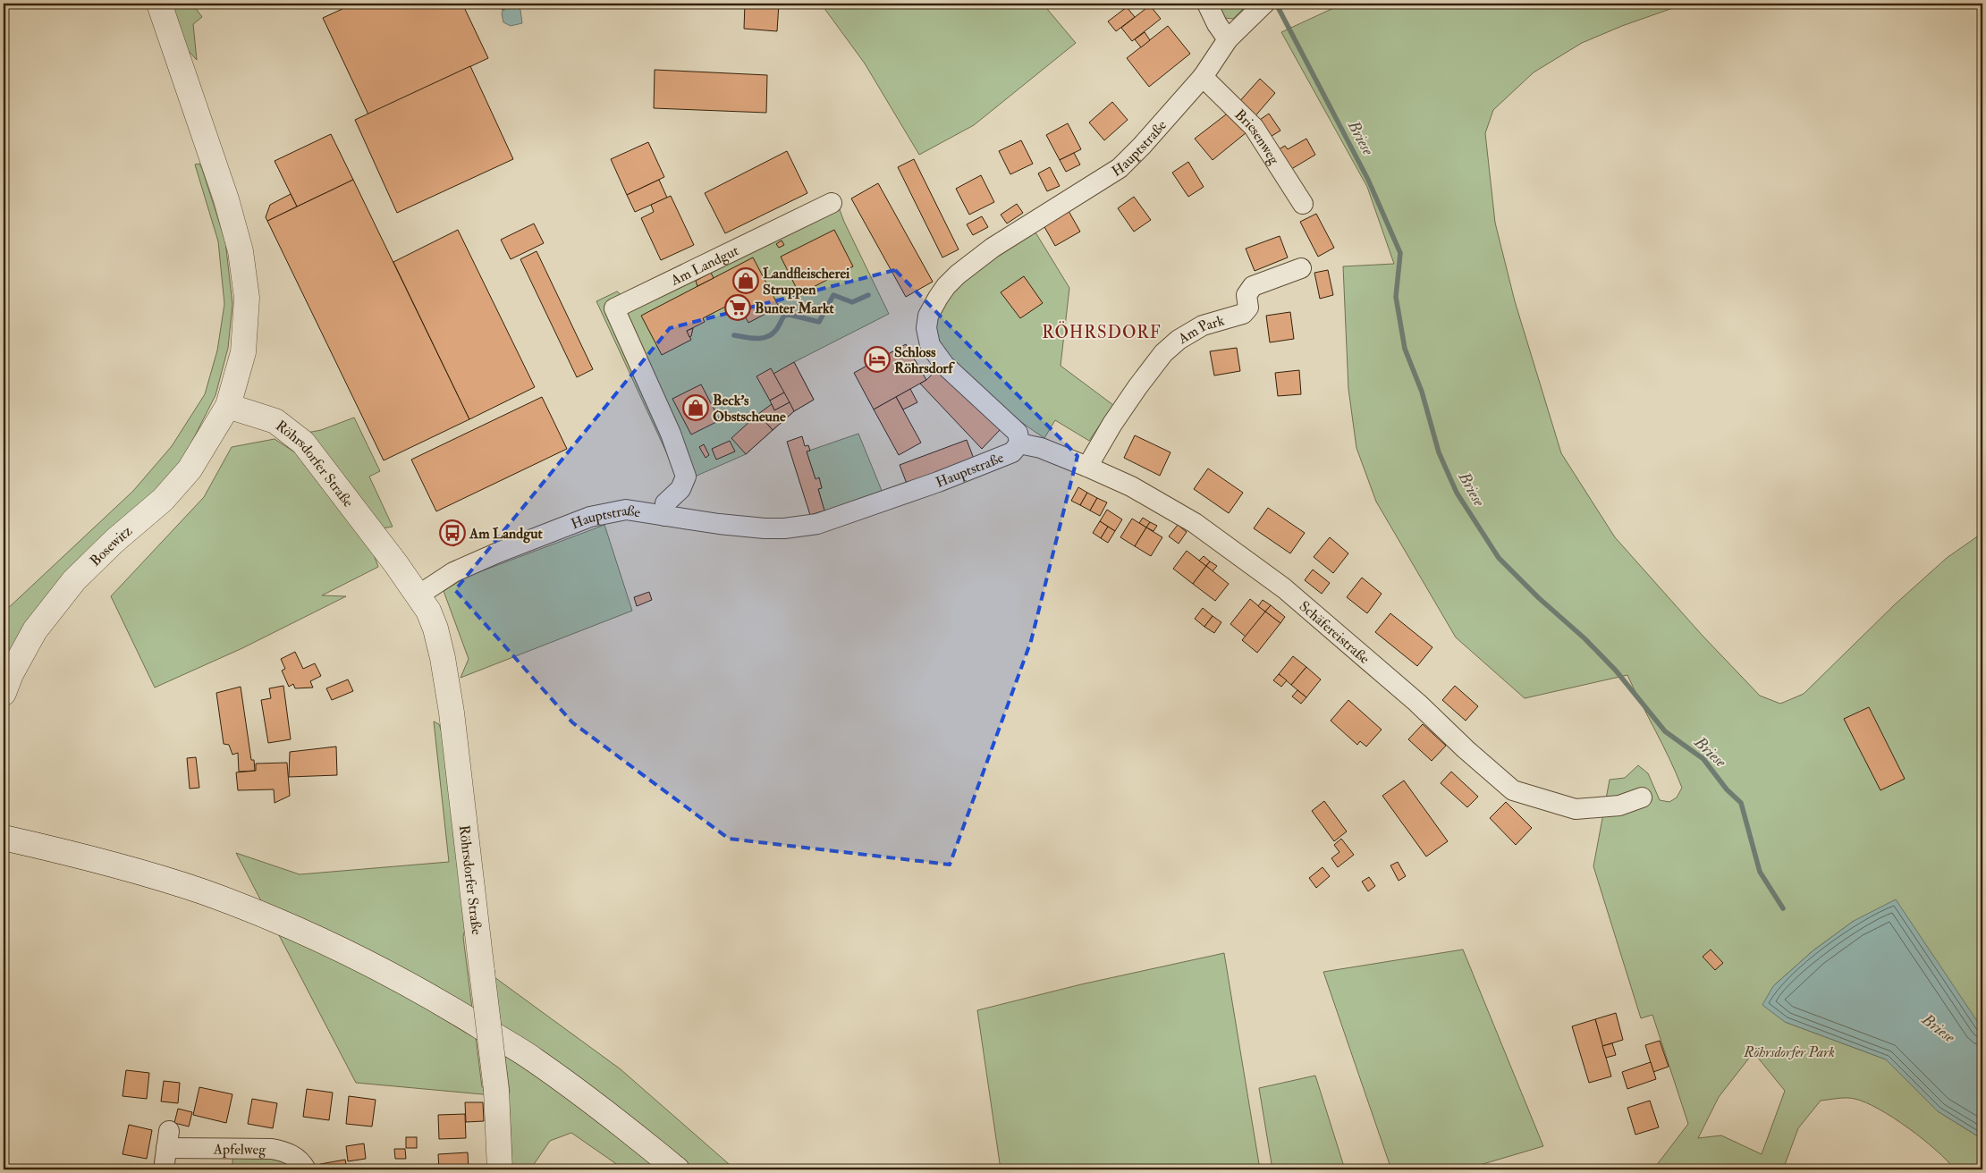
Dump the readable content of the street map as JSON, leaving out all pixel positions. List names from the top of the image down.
{
  "streets": {
    "street": [
      "Briesenweg",
      "Hauptstraße",
      "Am Landgut",
      "Am Park",
      "Röhrsdorfer Straße",
      "Bosewitz",
      "Schäfereistraße",
      "Apfelweg"
    ]
  },
  "crossings": [
    ["Briesenweg", "Hauptstraße"],
    ["Hauptstraße", "Am Landgut"],
    ["Hauptstraße", "Röhrsdorfer Straße"],
    ["Hauptstraße", "Schäfereistraße"],
    ["Am Park", "Schäfereistraße"],
    ["Röhrsdorfer Straße", "Bosewitz"]
  ],
  "districts": ["RÖHRSDORF"],
  "water": ["Briese"],
  "parks": ["Röhrsdorfer Park"],
  "places": {
    "shop": ["Landfleischerei Struppen", "Beck's Obstscheune"],
    "supermarket": ["Bunter Markt"],
    "hotel": ["Schloss Röhrsdorf"],
    "bus stop": ["Am Landgut"]
  }
}
